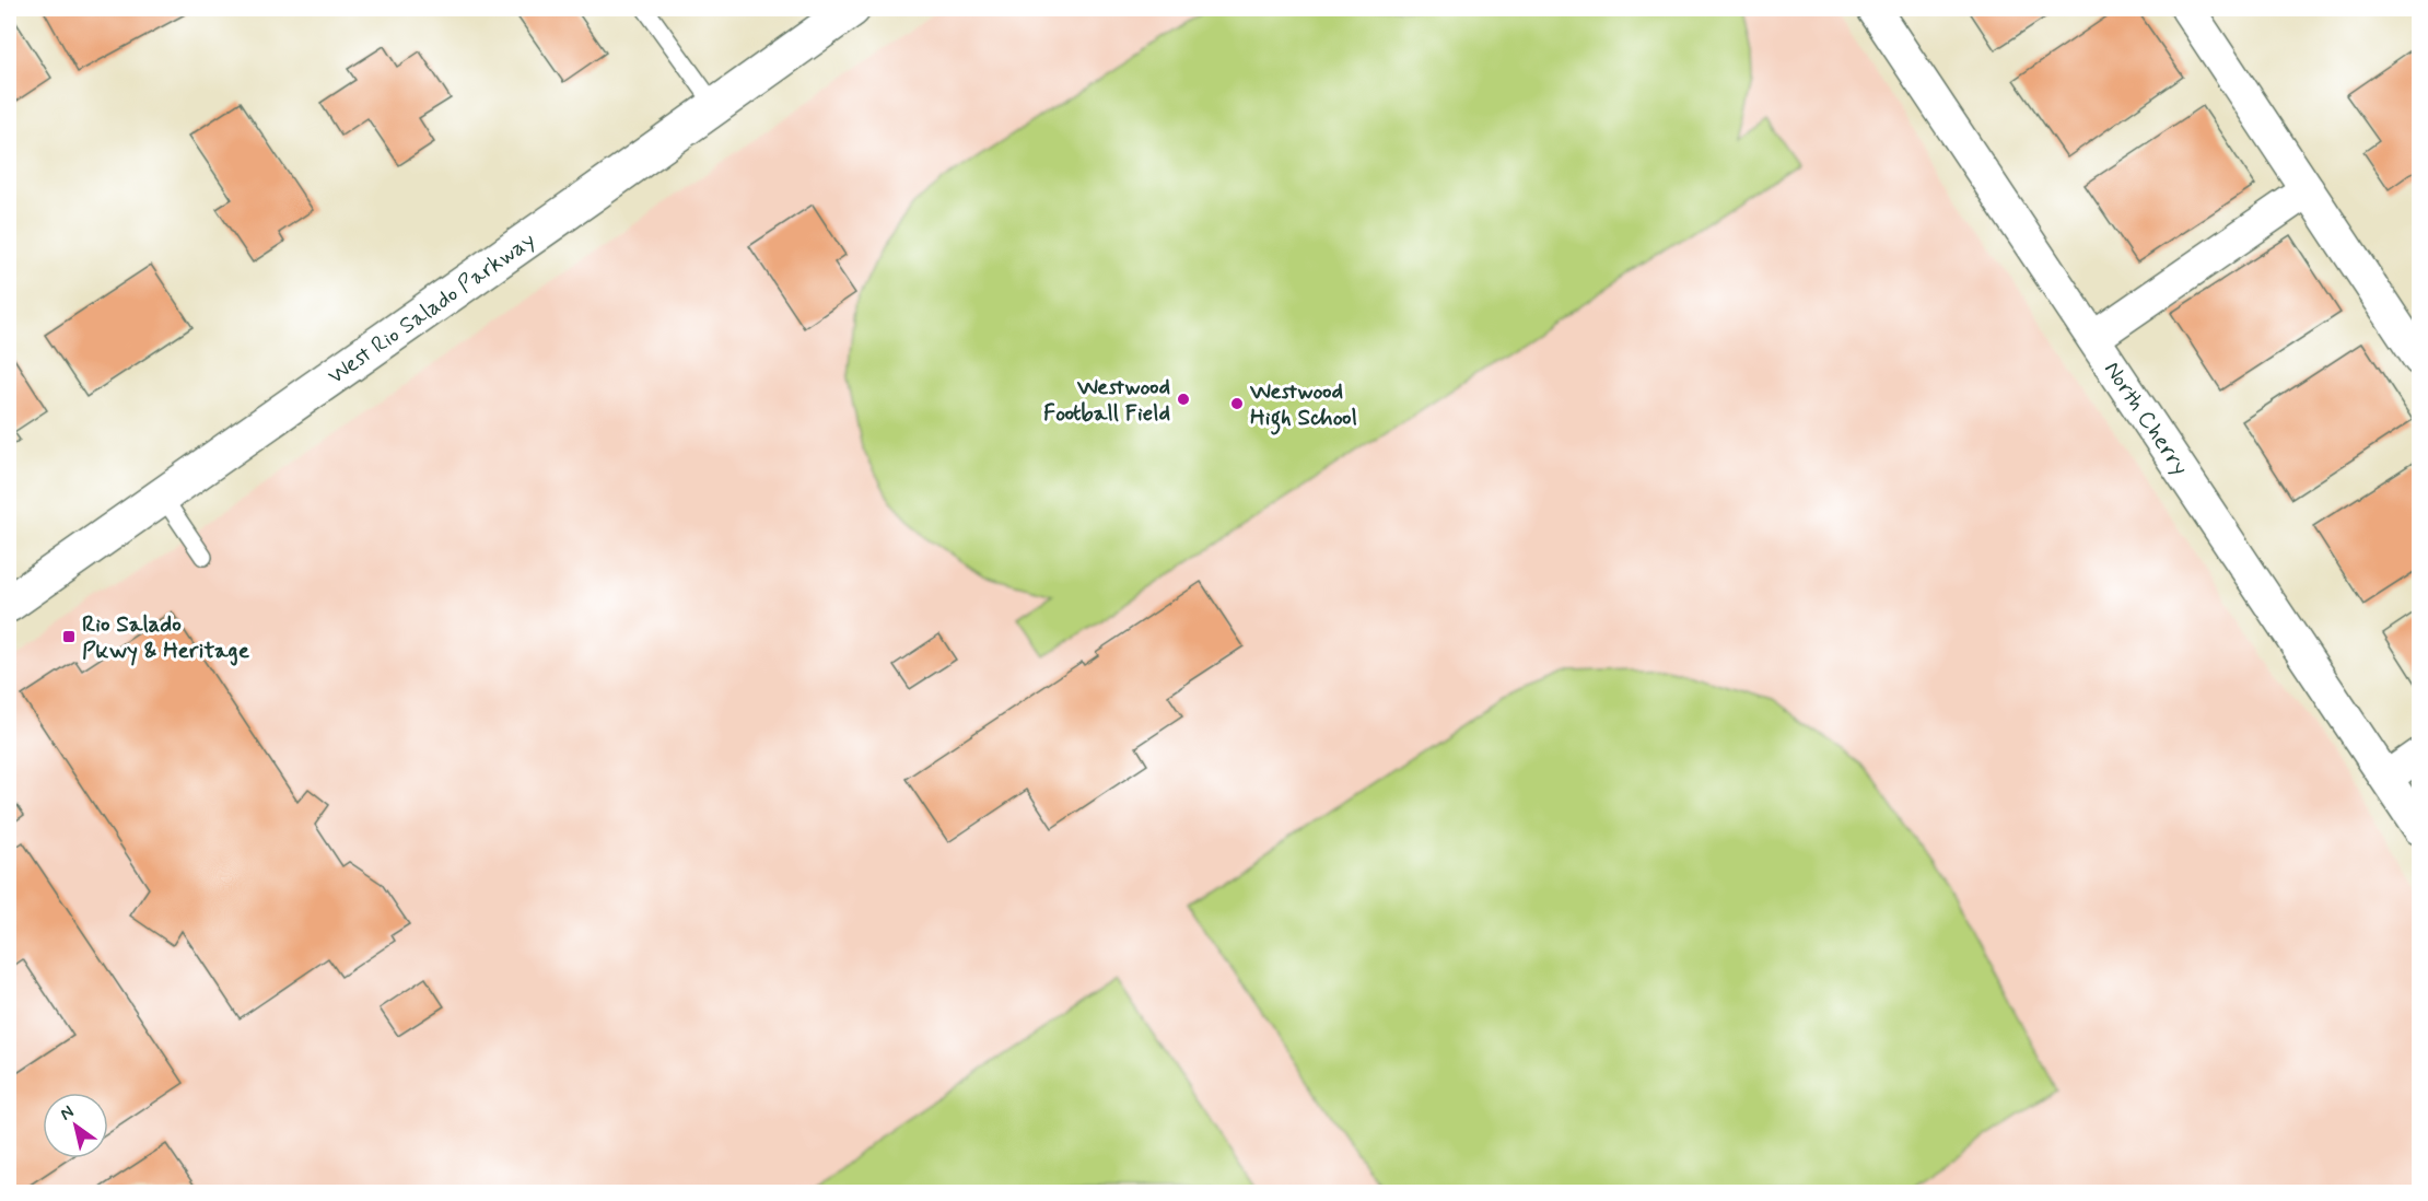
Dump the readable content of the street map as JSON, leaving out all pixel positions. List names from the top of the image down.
{
  "streets": {
    "main road": ["West Rio Salado Parkway"],
    "street": ["North Cherry"]
  },
  "places": {
    "other": ["Westwood Football Field", "Westwood High School"],
    "transit": ["Rio Salado Pkwy & Heritage"]
  },
  "north": "top left"
}
